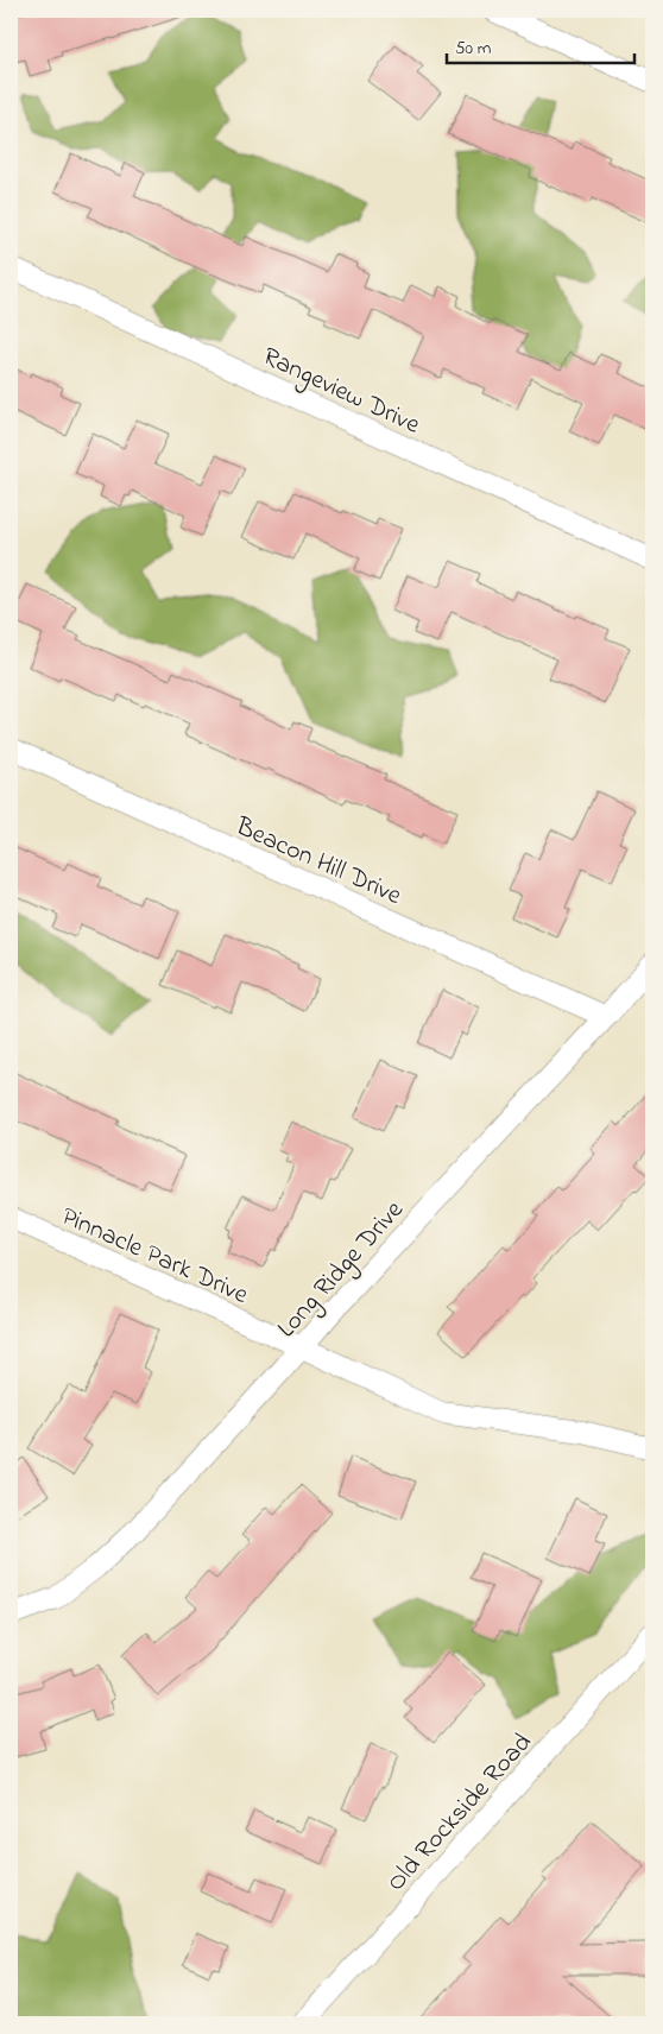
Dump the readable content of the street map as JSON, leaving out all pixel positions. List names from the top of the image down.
{
  "streets": {
    "street": [
      "Rangeview Drive",
      "Beacon Hill Drive",
      "Pinnacle Park Drive",
      "Long Ridge Drive",
      "Old Rockside Road"
    ]
  },
  "crossings": [
    ["Beacon Hill Drive", "Long Ridge Drive"],
    ["Pinnacle Park Drive", "Long Ridge Drive"]
  ],
  "scale_bar": "50 m"
}
